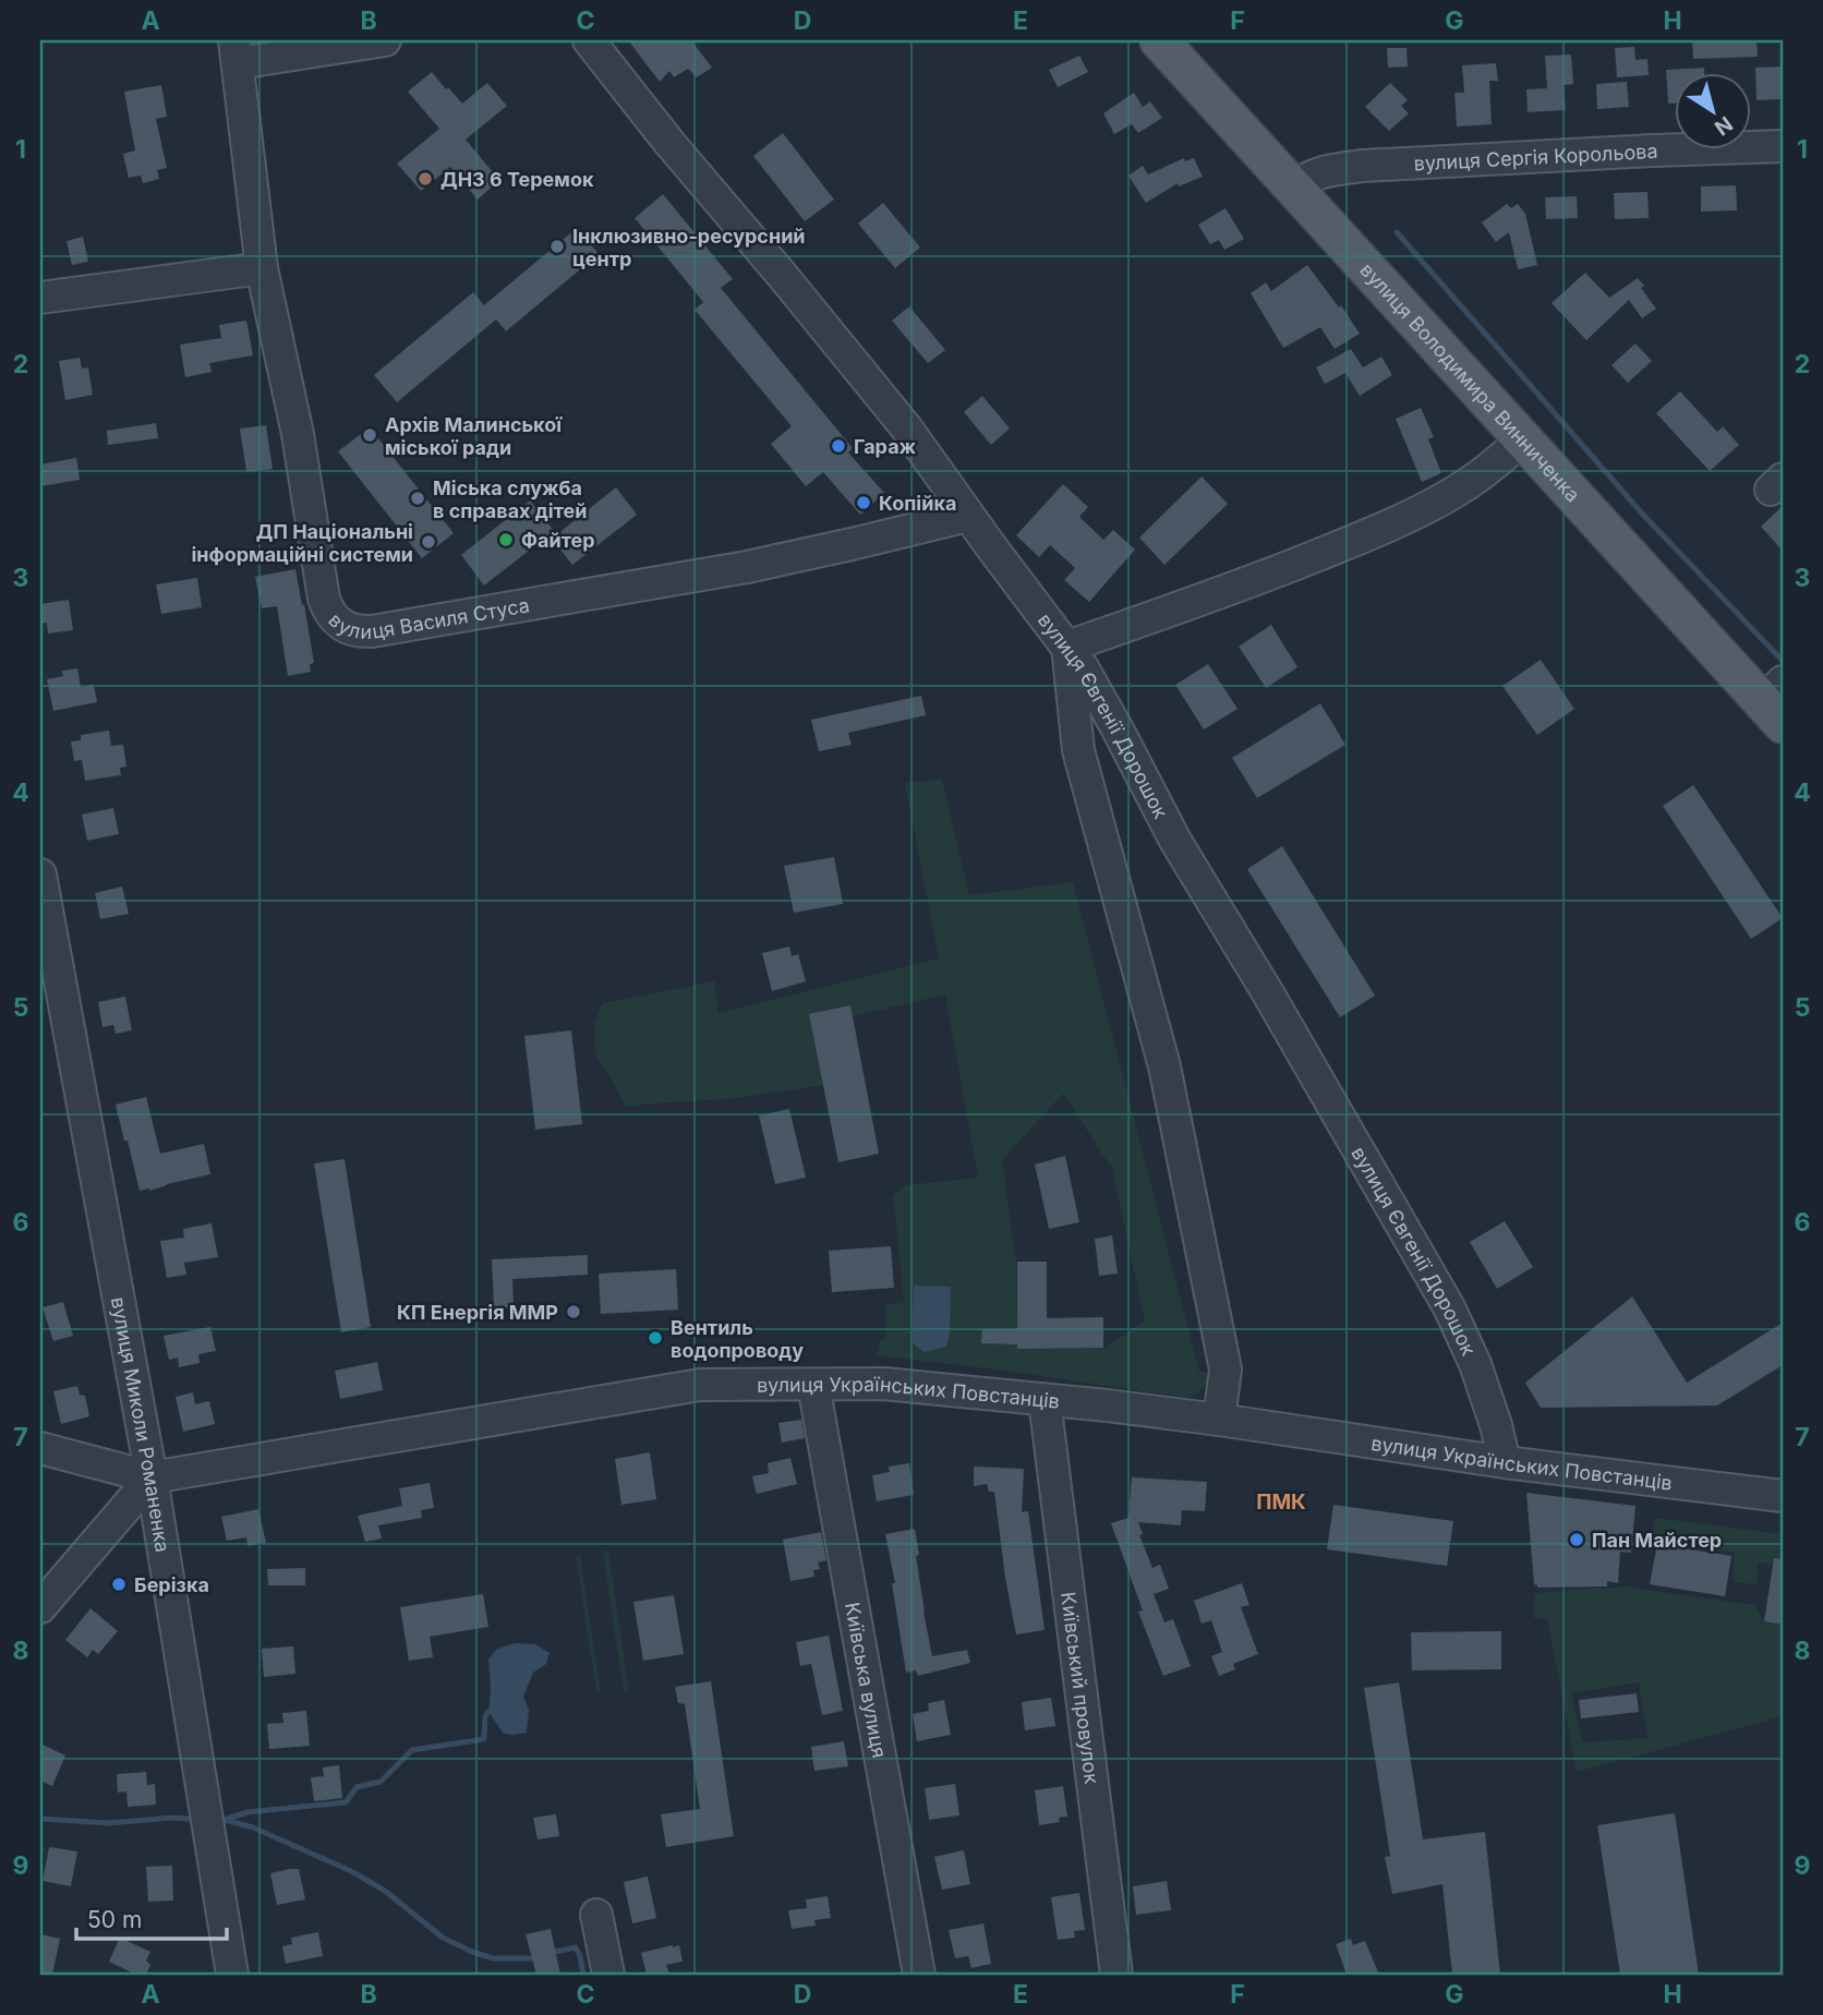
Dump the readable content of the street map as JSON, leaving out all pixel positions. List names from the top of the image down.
{
  "streets": {
    "main road": ["вулиця Володимира Винниченка"],
    "street": [
      "вулиця Сергія Корольова",
      "вулиця Василя Стуса",
      "вулиця Євгенії Дорошок",
      "вулиця Українських Повстанців",
      "вулиця Миколи Романенка",
      "Київська вулиця",
      "Київський провулок"
    ]
  },
  "crossings": [
    ["вулиця Сергія Корольова", "вулиця Володимира Винниченка"],
    ["вулиця Василя Стуса", "вулиця Євгенії Дорошок"],
    ["вулиця Євгенії Дорошок", "вулиця Українських Повстанців"],
    ["вулиця Українських Повстанців", "вулиця Миколи Романенка"],
    ["вулиця Українських Повстанців", "Київська вулиця"],
    ["вулиця Українських Повстанців", "Київський провулок"]
  ],
  "districts": ["ПМК"],
  "places": [
    "ДНЗ 6 Теремок",
    "Інклюзивно-ресурсний центр",
    "Архів Малинської міської ради",
    "Гараж",
    "Міська служба в справах дітей",
    "Копійка",
    "Файтер",
    "ДП Національні інформаційні системи",
    "КП Енергія ММР",
    "Вентиль водопроводу",
    "Пан Майстер",
    "Берізка"
  ],
  "scale_bar": "50 m",
  "north": "bottom right",
  "grid": {
    "columns": [
      "A",
      "B",
      "C",
      "D",
      "E",
      "F",
      "G",
      "H"
    ],
    "rows": [
      "1",
      "2",
      "3",
      "4",
      "5",
      "6",
      "7",
      "8",
      "9"
    ]
  }
}
